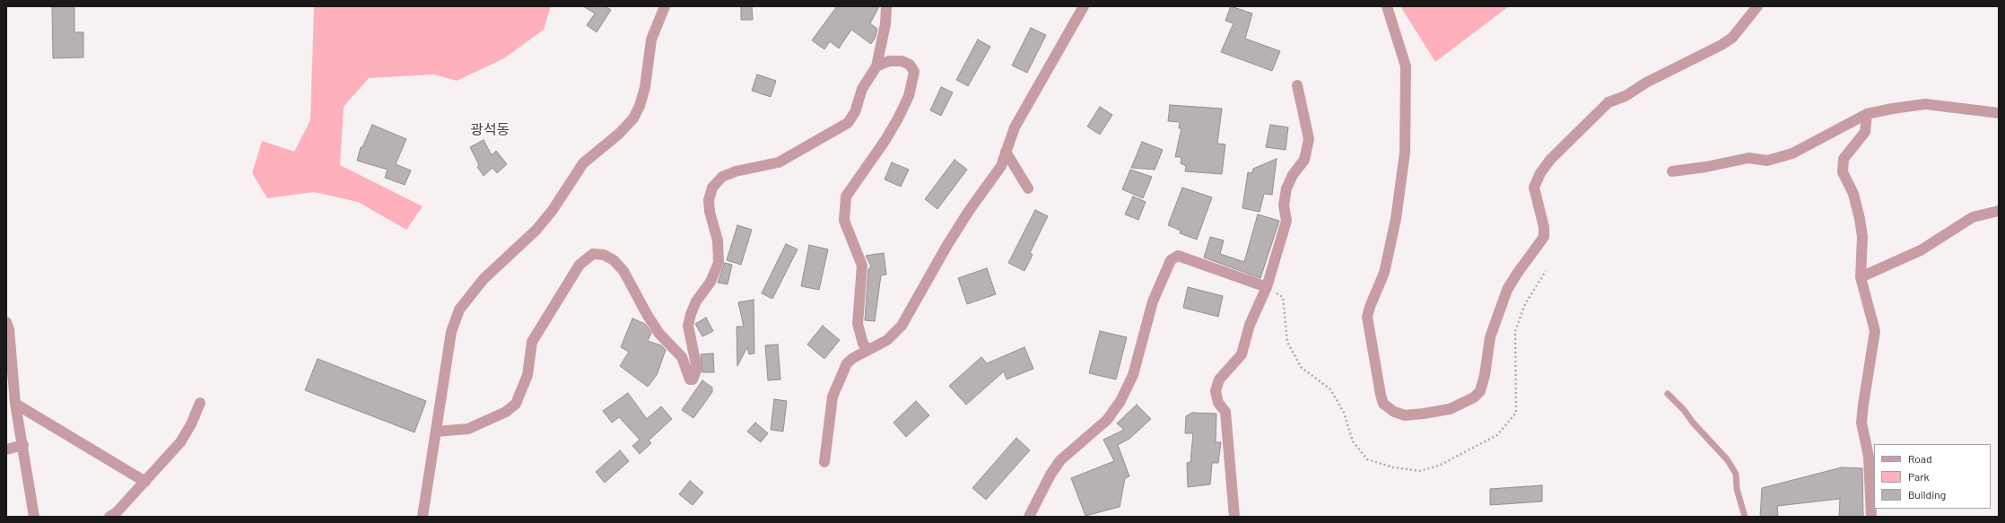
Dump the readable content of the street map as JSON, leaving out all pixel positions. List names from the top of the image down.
{
  "districts": ["광석동"],
  "legend": ["Road", "Park", "Building"]
}
